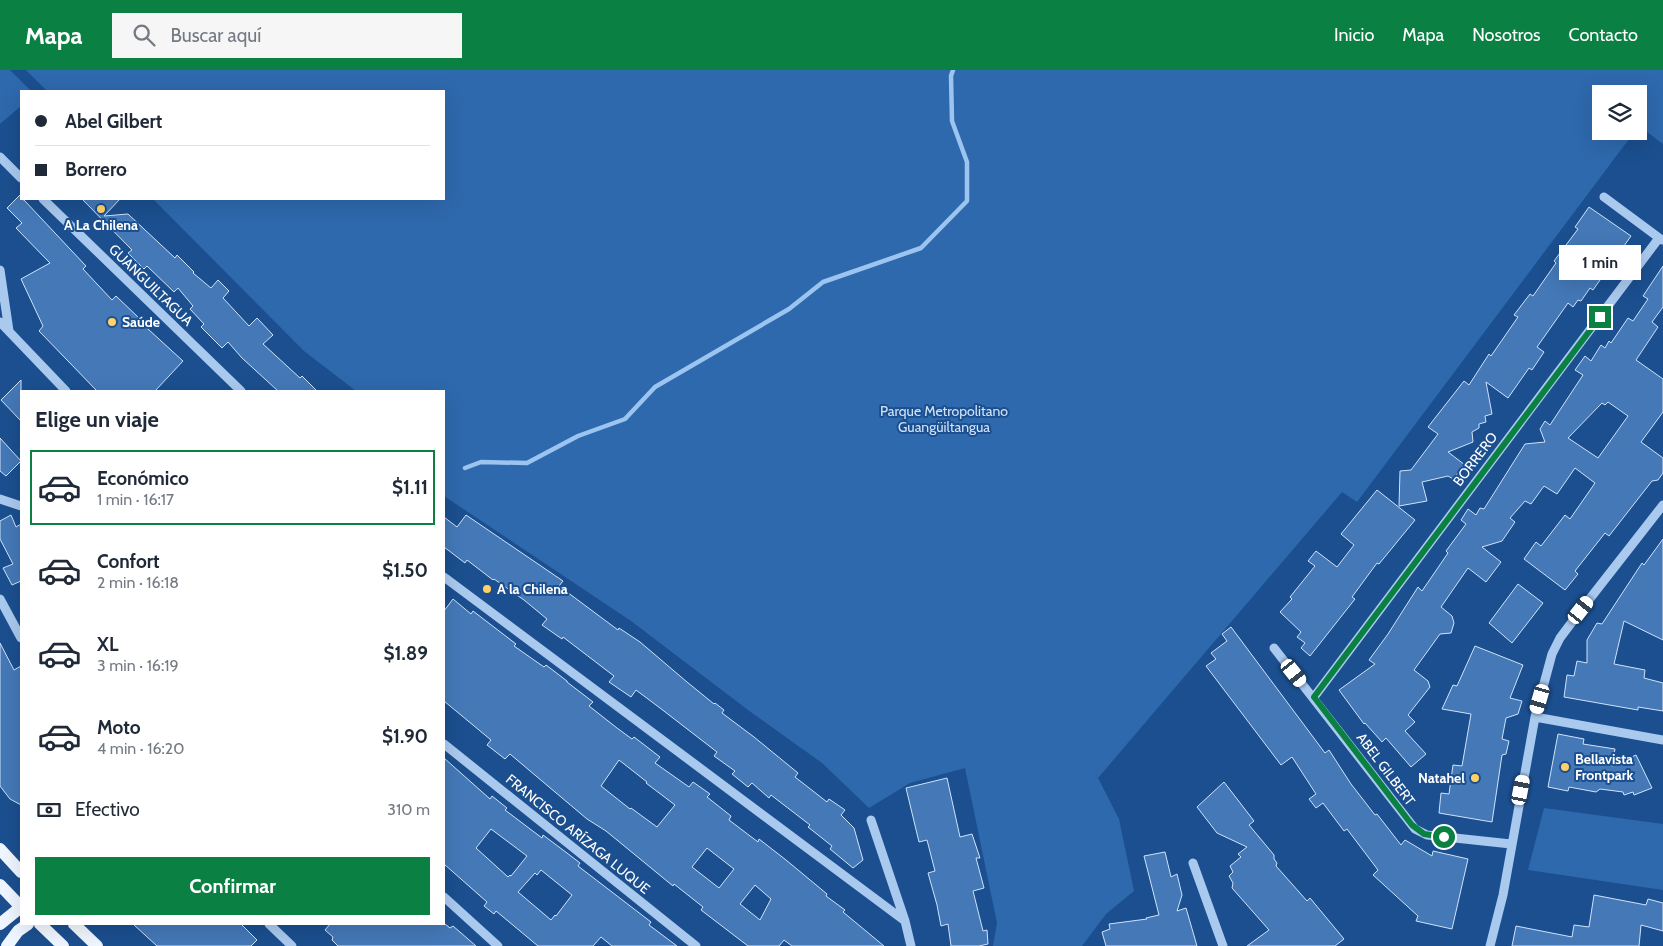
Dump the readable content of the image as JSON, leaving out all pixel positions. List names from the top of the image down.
{
  "streets": {
    "street": [
      "GUANGUILTAGUA",
      "BORRERO",
      "ABEL GILBERT",
      "FRANCISCO ARÍZAGA LUQUE"
    ]
  },
  "crossings": [
    ["BORRERO", "ABEL GILBERT"]
  ],
  "parks": ["Parque Metropolitano Guangüiltangua"],
  "places": [
    "A La Chilena",
    "Saúde",
    "A la Chilena",
    "Bellavista Frontpark",
    "Natahel"
  ],
  "page": {
    "header": "Mapa",
    "search": "Buscar aquí",
    "nav": [
      "Inicio",
      "Mapa",
      "Nosotros",
      "Contacto"
    ],
    "banner": ["Abel Gilbert", "Borrero"],
    "bubble": "1 min",
    "heading": "Elige un viaje",
    "list": [
      {
        "name": "Económico",
        "note": "1 min · 16:17",
        "value": "$1.11"
      },
      {
        "name": "Confort",
        "note": "2 min · 16:18",
        "value": "$1.50"
      },
      {
        "name": "XL",
        "note": "3 min · 16:19",
        "value": "$1.89"
      },
      {
        "name": "Moto",
        "note": "4 min · 16:20",
        "value": "$1.90"
      }
    ],
    "pay": ["Efectivo", "310 m"],
    "buttons": "Confirmar"
  }
}
